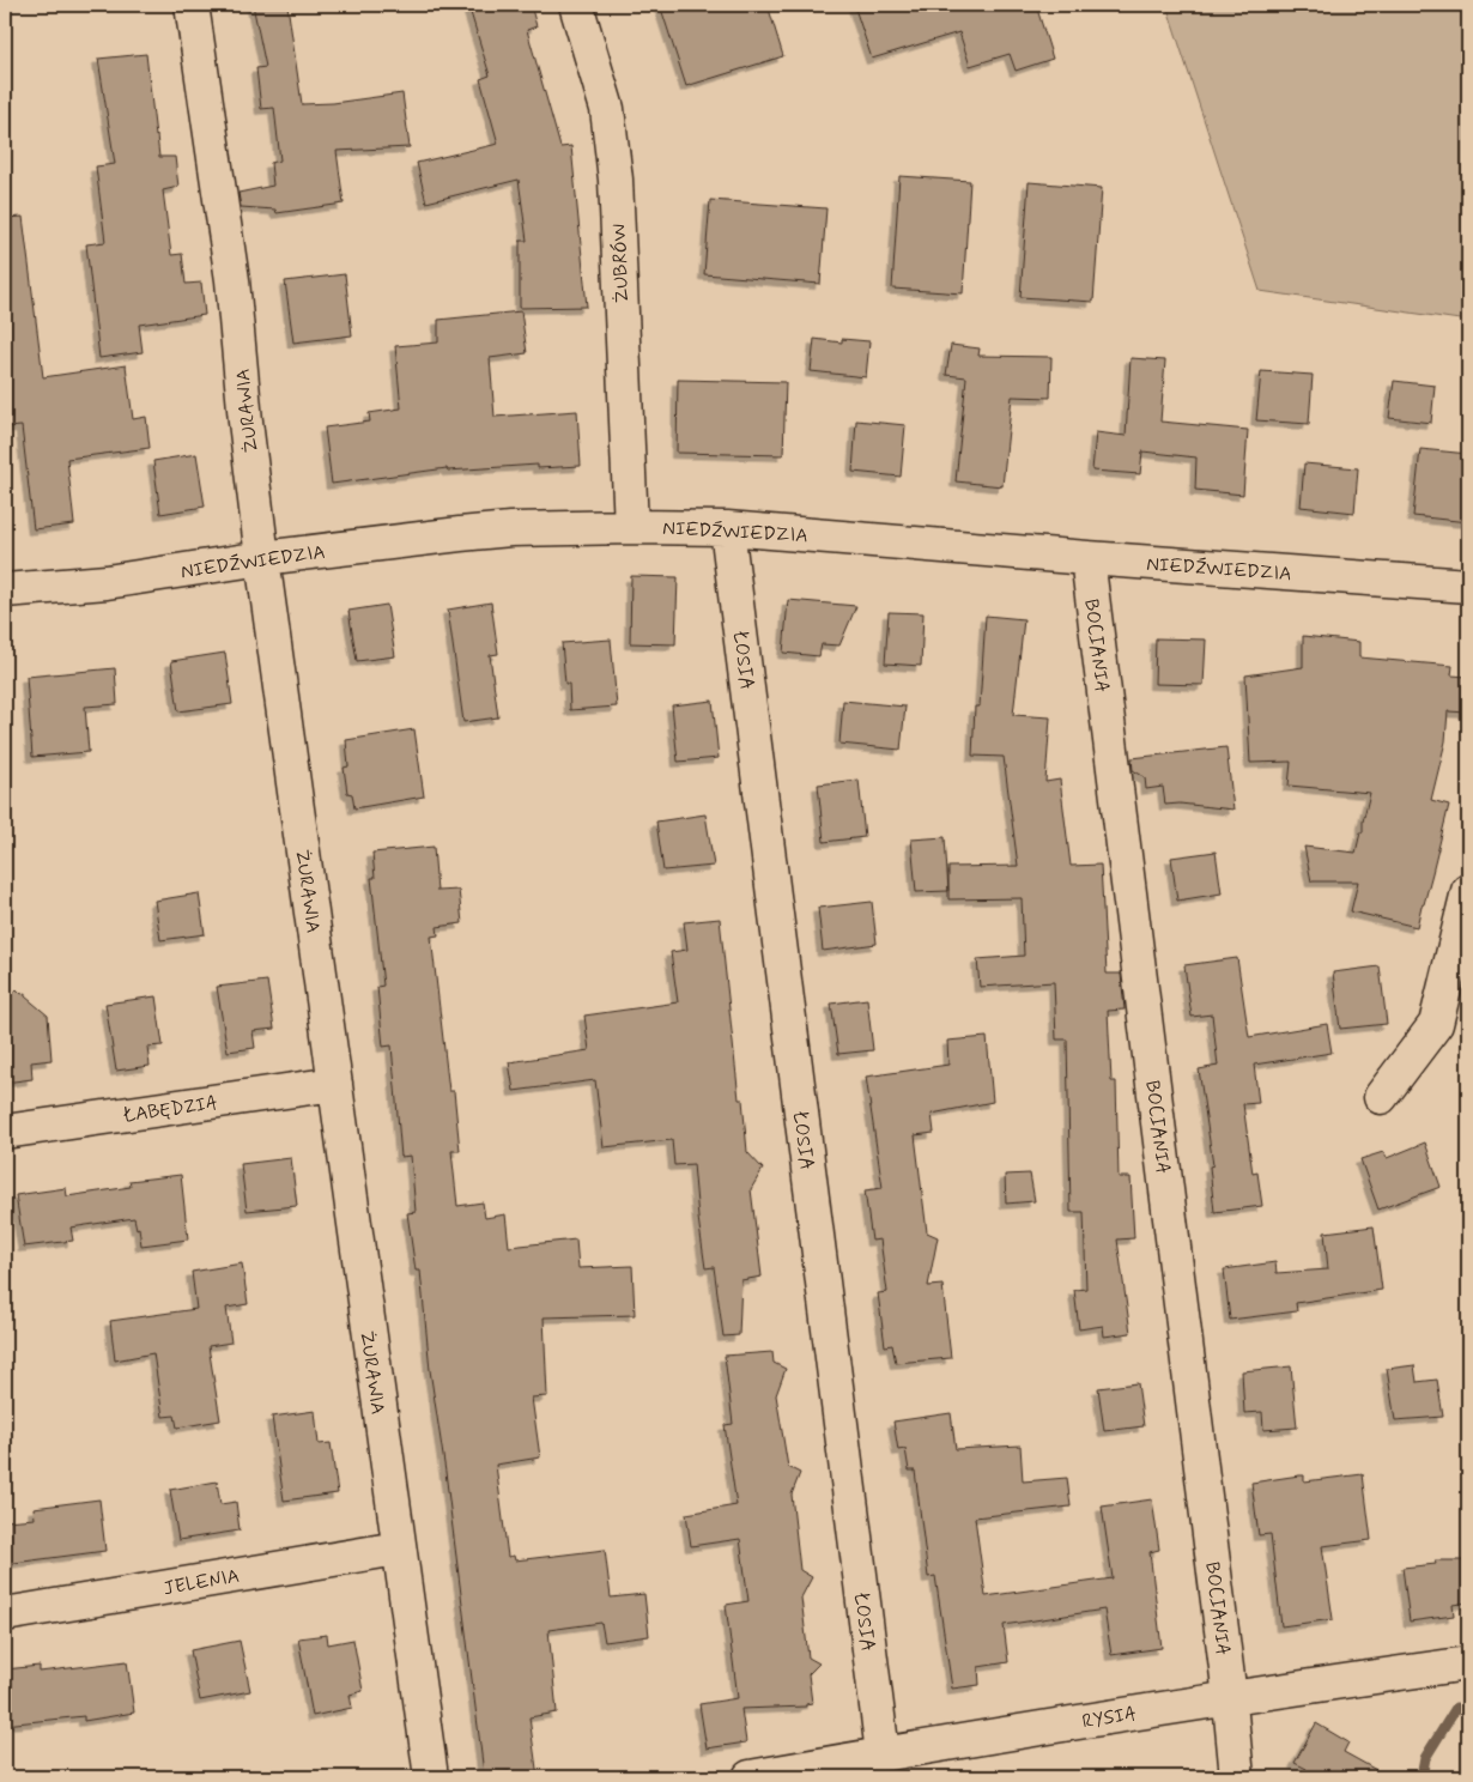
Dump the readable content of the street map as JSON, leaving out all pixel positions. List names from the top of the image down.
{
  "streets": {
    "street": [
      "ŻUBRÓW",
      "ŻURAWIA",
      "NIEDŹWIEDZIA",
      "BOCIANIA",
      "ŁOSIA",
      "ŁABĘDZIA",
      "JELENIA",
      "RYSIA"
    ]
  },
  "crossings": [
    ["ŻUBRÓW", "NIEDŹWIEDZIA"],
    ["ŻURAWIA", "NIEDŹWIEDZIA"],
    ["ŻURAWIA", "ŁABĘDZIA"],
    ["ŻURAWIA", "JELENIA"],
    ["NIEDŹWIEDZIA", "BOCIANIA"],
    ["NIEDŹWIEDZIA", "ŁOSIA"],
    ["BOCIANIA", "RYSIA"],
    ["ŁOSIA", "RYSIA"]
  ]
}
